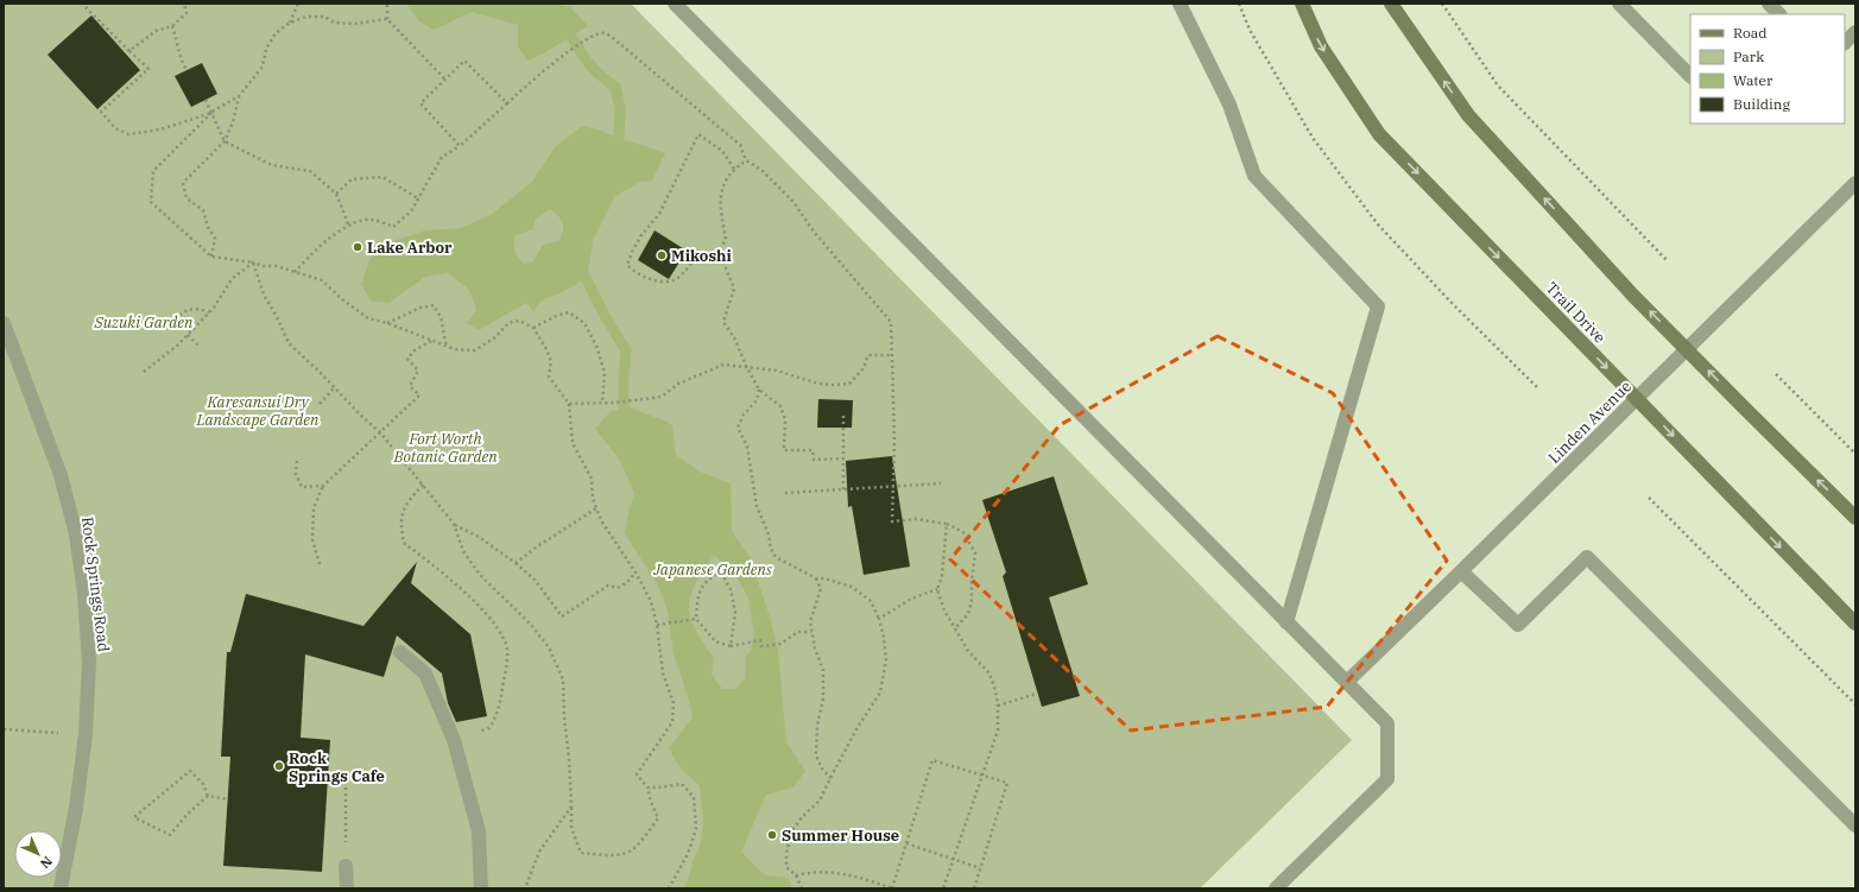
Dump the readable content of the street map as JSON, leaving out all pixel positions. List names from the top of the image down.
{
  "streets": {
    "street": ["Trail Drive"],
    "lane": ["Linden Avenue", "Rock Springs Road"]
  },
  "crossings": [
    ["Trail Drive", "Linden Avenue"]
  ],
  "parks": [
    "Suzuki Garden",
    "Karesansui Dry Landscape Garden",
    "Fort Worth Botanic Garden",
    "Japanese Gardens"
  ],
  "places": [
    "Lake Arbor",
    "Mikoshi",
    "Rock Springs Cafe",
    "Summer House"
  ],
  "legend": [
    "Road",
    "Park",
    "Water",
    "Building"
  ],
  "north": "bottom right"
}
